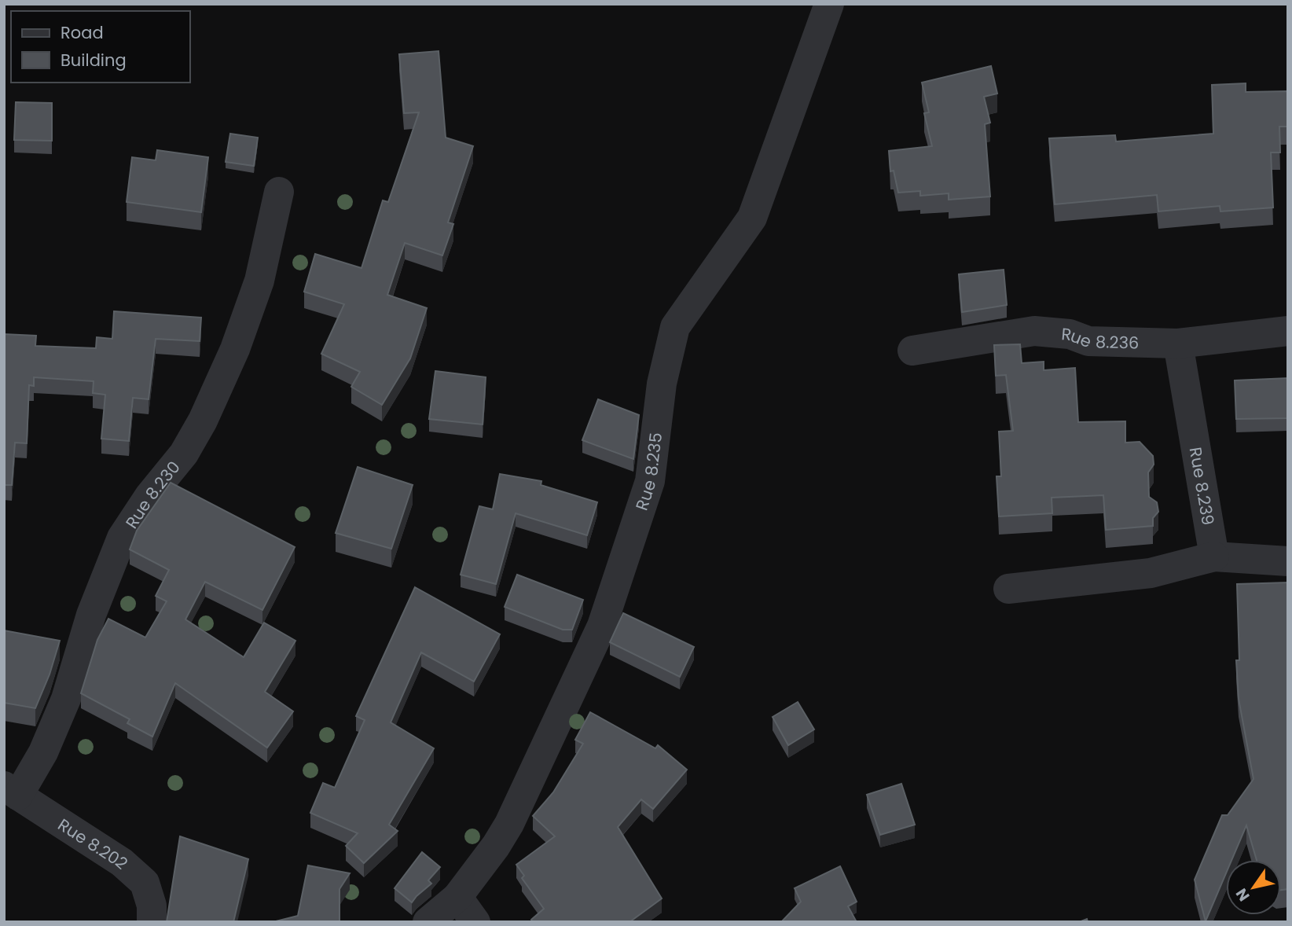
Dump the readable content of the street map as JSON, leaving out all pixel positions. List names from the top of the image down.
{
  "streets": {
    "street": [
      "Rue 8.236",
      "Rue 8.235",
      "Rue 8.239",
      "Rue 8.230",
      "Rue 8.202"
    ]
  },
  "crossings": [
    ["Rue 8.236", "Rue 8.239"],
    ["Rue 8.230", "Rue 8.202"]
  ],
  "legend": ["Road", "Building"],
  "north": "bottom left"
}
